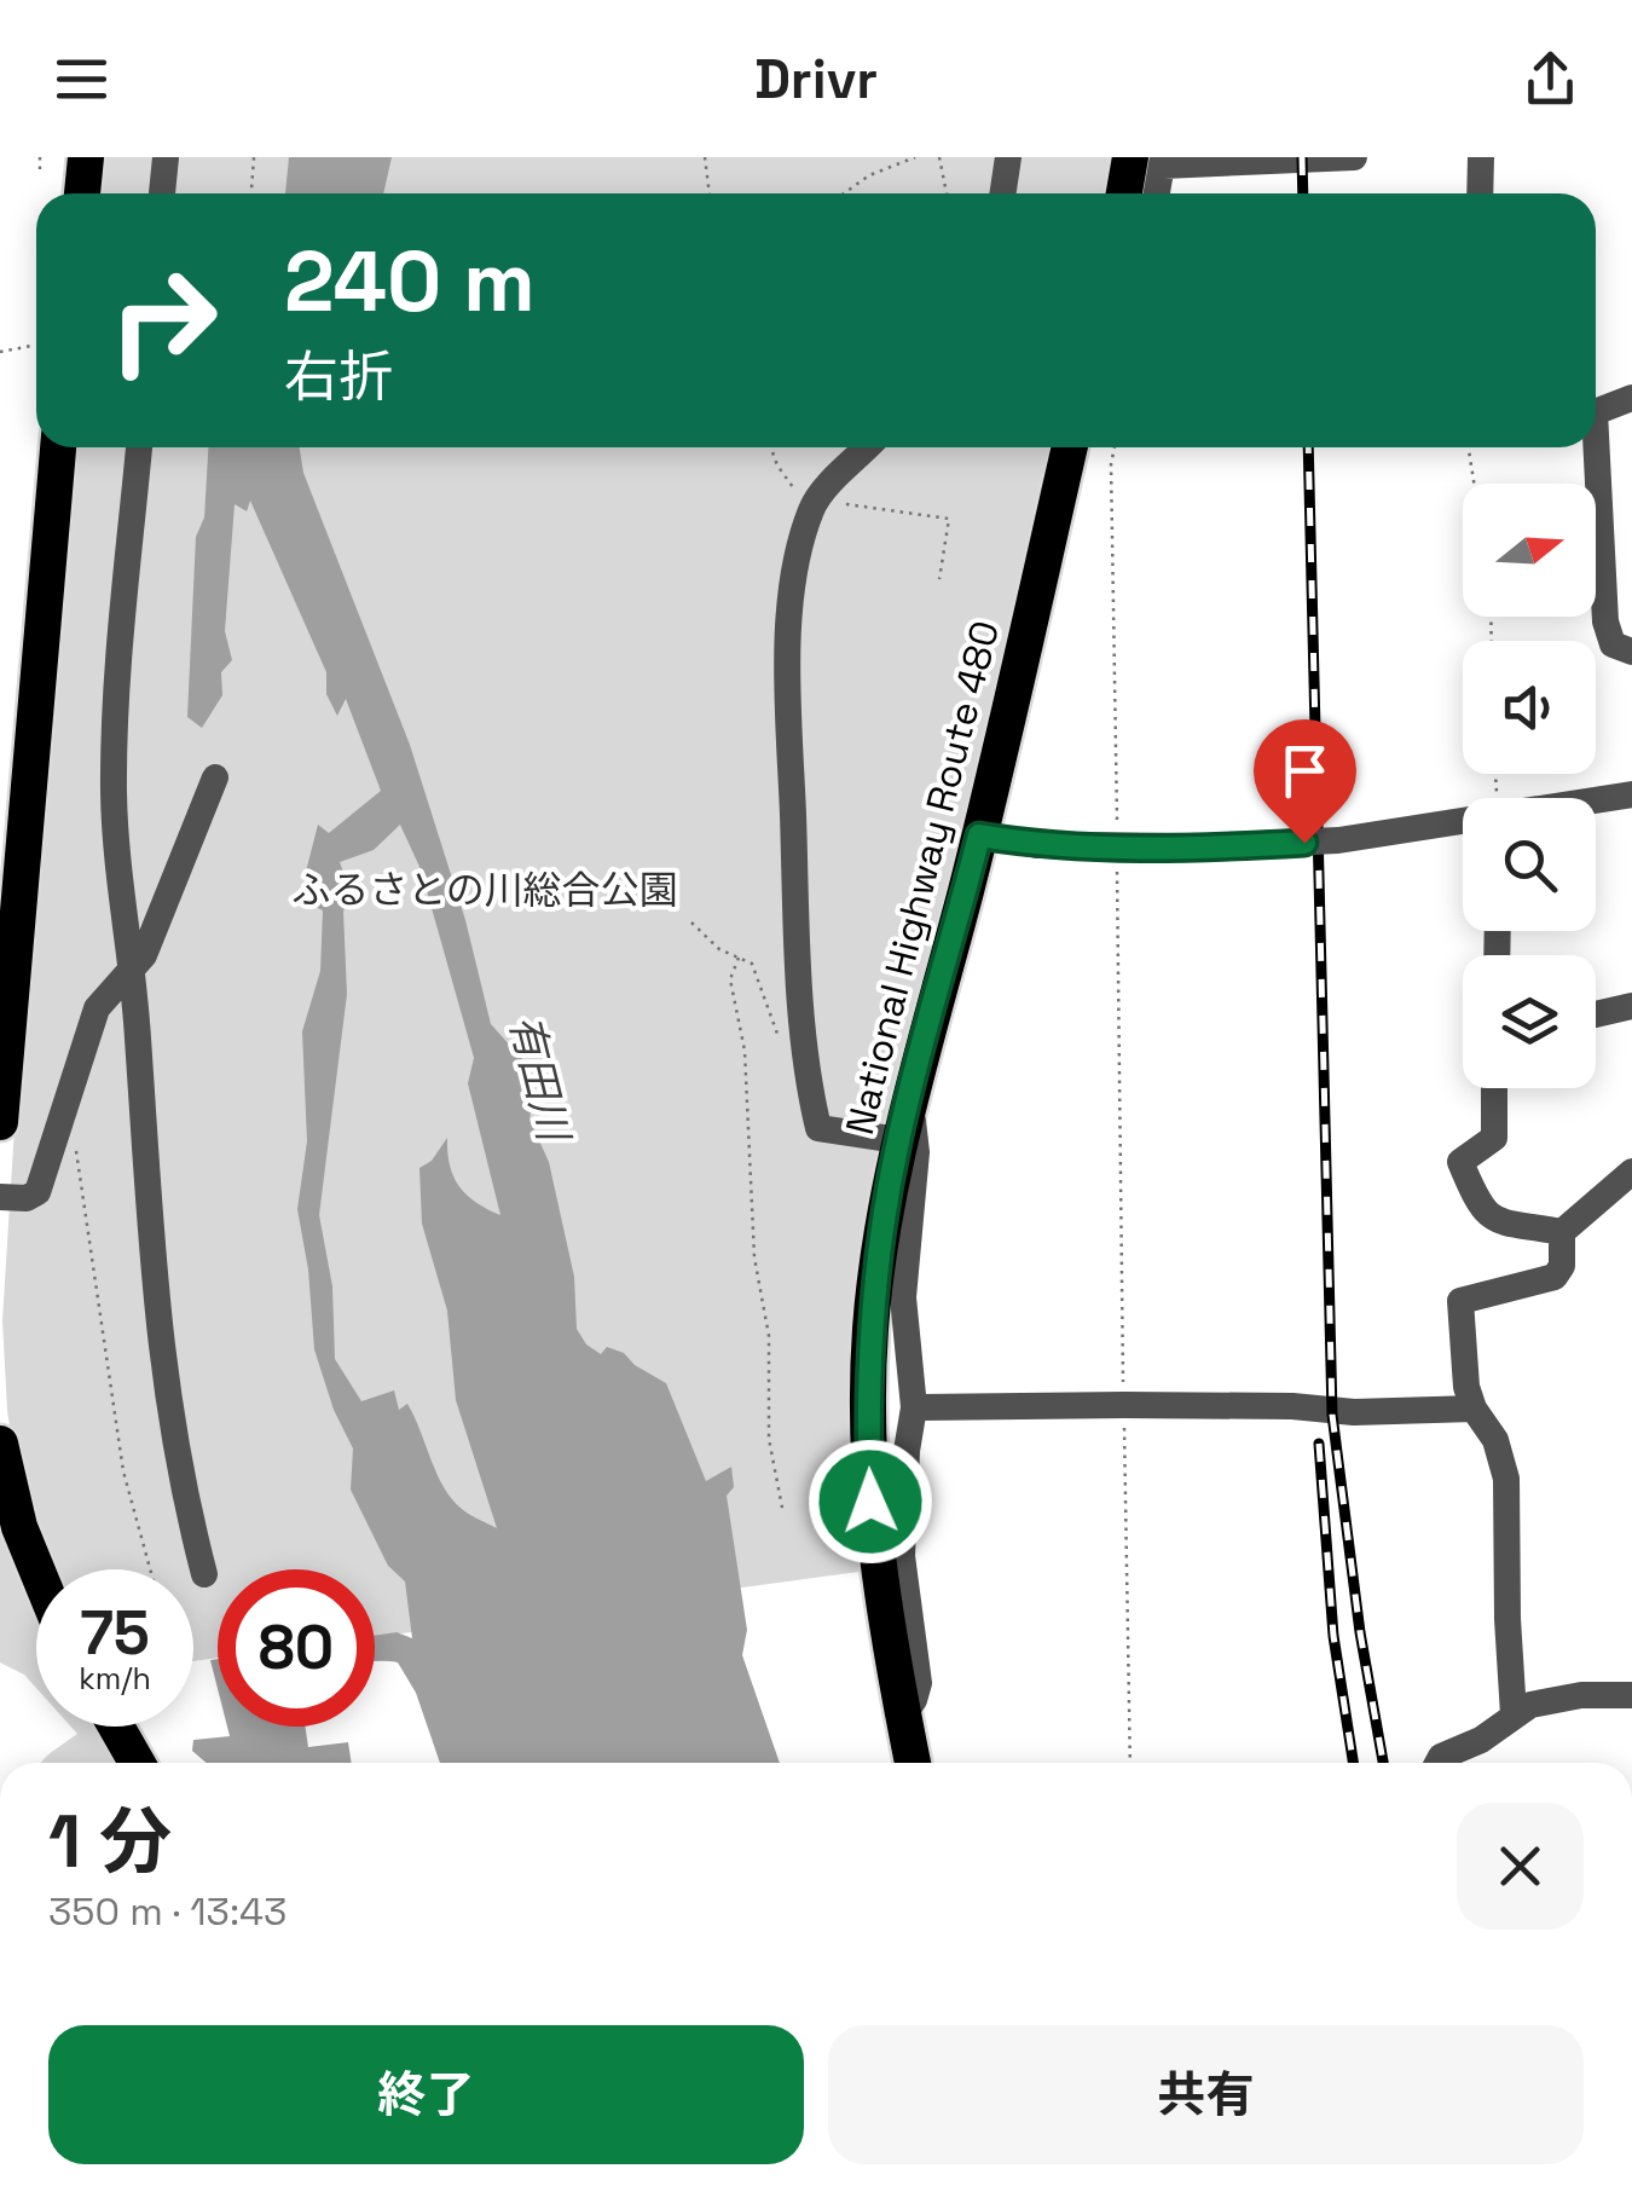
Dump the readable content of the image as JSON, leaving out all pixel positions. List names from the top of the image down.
{
  "streets": {
    "highway": ["National Highway Route 480"]
  },
  "water": ["有田川"],
  "parks": ["ふるさとの川総合公園"],
  "north": "right",
  "page": {
    "header": "Drivr",
    "turn": ["240 m", "右折"],
    "speed": "75 km/h",
    "limit": "80",
    "heading": ["1 分", "350 m · 13:43"],
    "buttons": ["終了", "共有"]
  }
}
